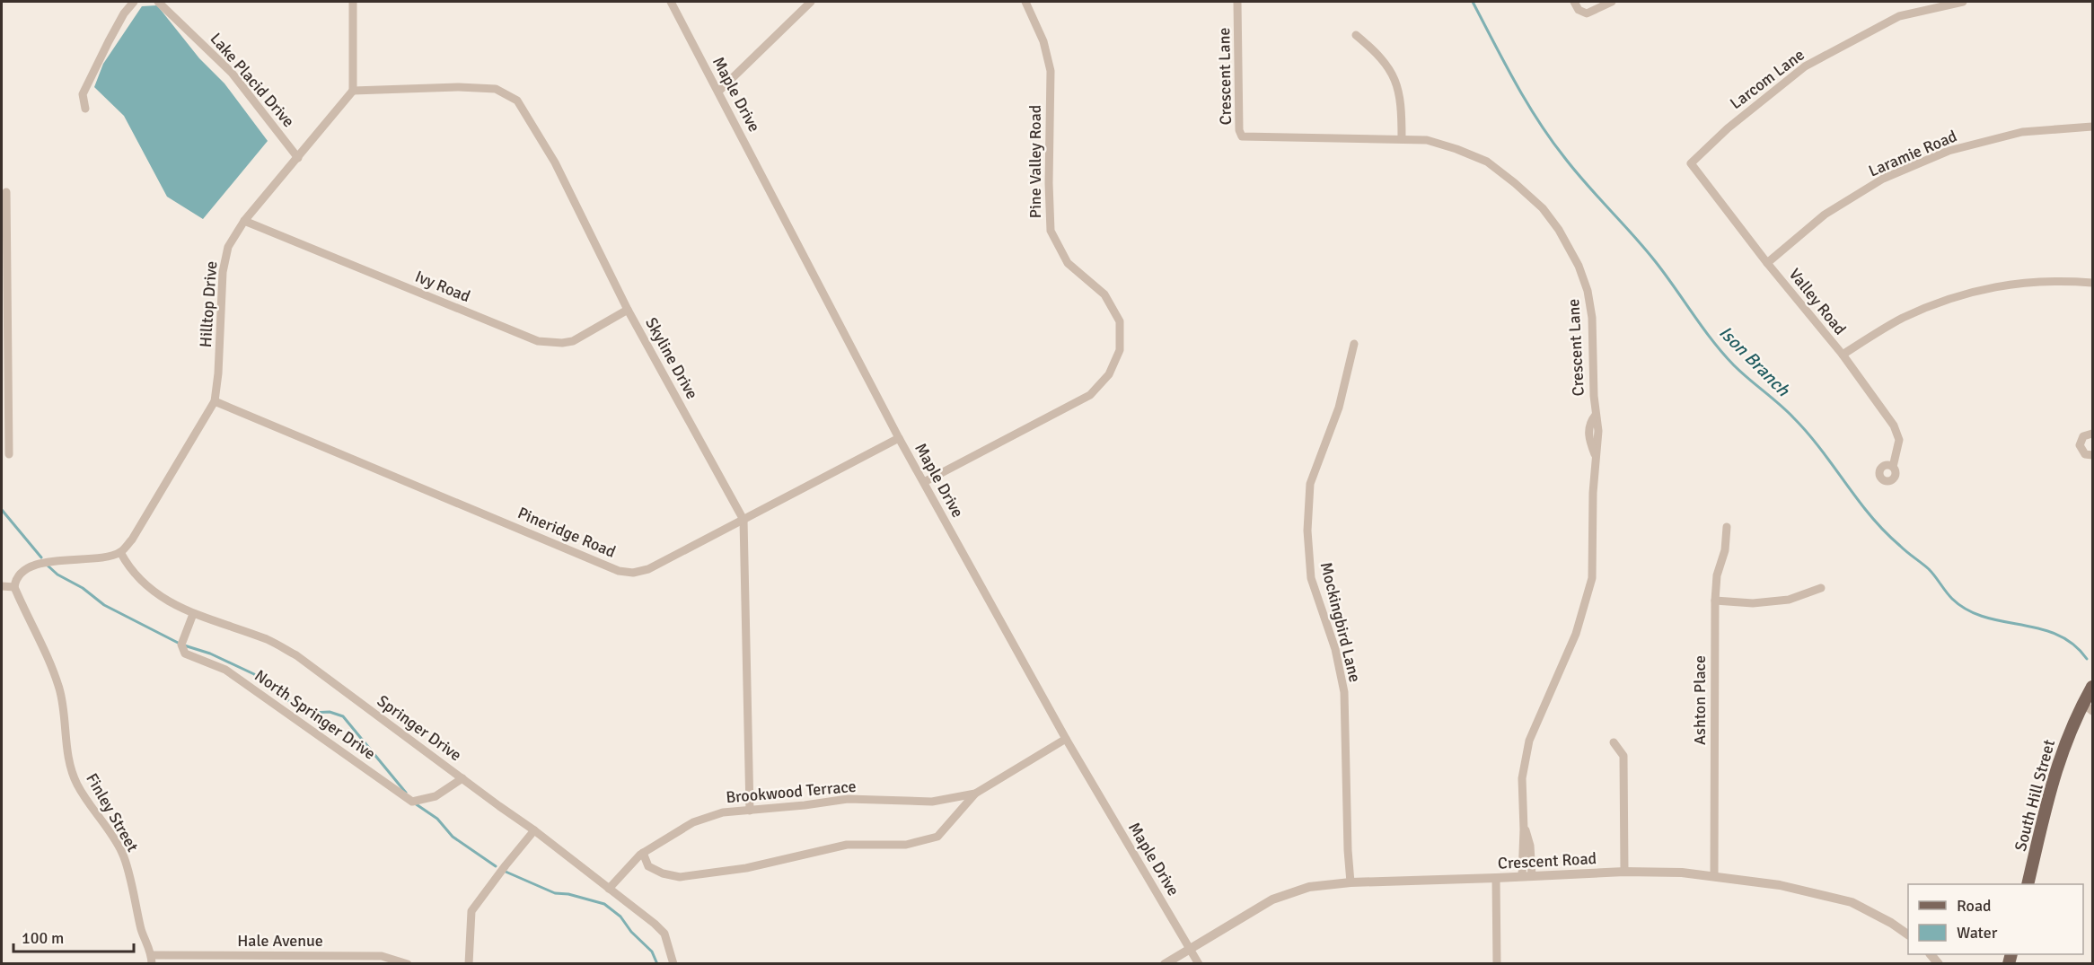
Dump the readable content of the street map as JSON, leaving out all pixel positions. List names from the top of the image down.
{
  "streets": {
    "main road": ["South Hill Street"],
    "street": [
      "Crescent Lane",
      "Larcom Lane",
      "Lake Placid Drive",
      "Maple Drive",
      "Laramie Road",
      "Pine Valley Road",
      "Ivy Road",
      "Valley Road",
      "Hilltop Drive",
      "Skyline Drive",
      "Pineridge Road",
      "Mockingbird Lane",
      "Ashton Place",
      "North Springer Drive",
      "Springer Drive",
      "Brookwood Terrace",
      "Finley Street",
      "Crescent Road",
      "Hale Avenue"
    ]
  },
  "crossings": [
    ["Crescent Lane", "Crescent Road"],
    ["Larcom Lane", "Valley Road"],
    ["Lake Placid Drive", "Hilltop Drive"],
    ["Maple Drive", "Pine Valley Road"],
    ["Maple Drive", "Pineridge Road"],
    ["Maple Drive", "Brookwood Terrace"],
    ["Maple Drive", "Crescent Road"],
    ["Laramie Road", "Valley Road"],
    ["Ivy Road", "Hilltop Drive"],
    ["Ivy Road", "Skyline Drive"],
    ["Hilltop Drive", "Skyline Drive"],
    ["Hilltop Drive", "Pineridge Road"],
    ["Hilltop Drive", "Springer Drive"],
    ["Skyline Drive", "Pineridge Road"],
    ["Skyline Drive", "Brookwood Terrace"],
    ["Mockingbird Lane", "Crescent Road"],
    ["Ashton Place", "Crescent Road"],
    ["North Springer Drive", "Springer Drive"],
    ["Springer Drive", "Brookwood Terrace"],
    ["Finley Street", "Hale Avenue"]
  ],
  "water": ["Ison Branch"],
  "legend": ["Road", "Water"],
  "scale_bar": "100 m"
}
